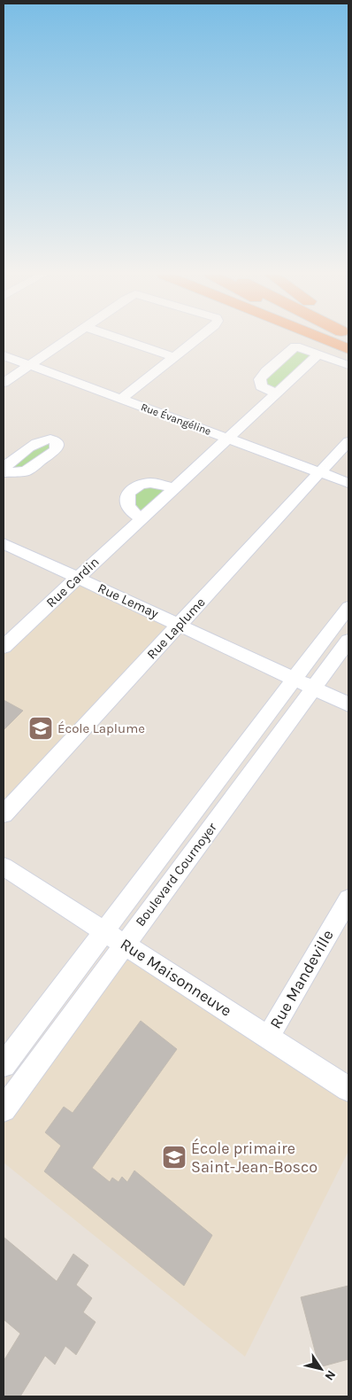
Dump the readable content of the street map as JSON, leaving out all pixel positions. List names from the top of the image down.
{
  "streets": {
    "street": [
      "Rue Évangéline",
      "Rue Cardin",
      "Rue Lemay",
      "Rue Laplume",
      "Boulevard Cournoyer",
      "Rue Maisonneuve",
      "Rue Mandeville"
    ]
  },
  "crossings": [
    ["Rue Évangéline", "Rue Cardin"],
    ["Rue Évangéline", "Rue Laplume"],
    ["Rue Cardin", "Rue Lemay"],
    ["Rue Lemay", "Rue Laplume"],
    ["Rue Lemay", "Boulevard Cournoyer"],
    ["Boulevard Cournoyer", "Rue Maisonneuve"],
    ["Rue Maisonneuve", "Rue Mandeville"]
  ],
  "places": {
    "school or university": ["École Laplume", "École primaire Saint-Jean-Bosco"]
  },
  "north": "bottom right"
}
